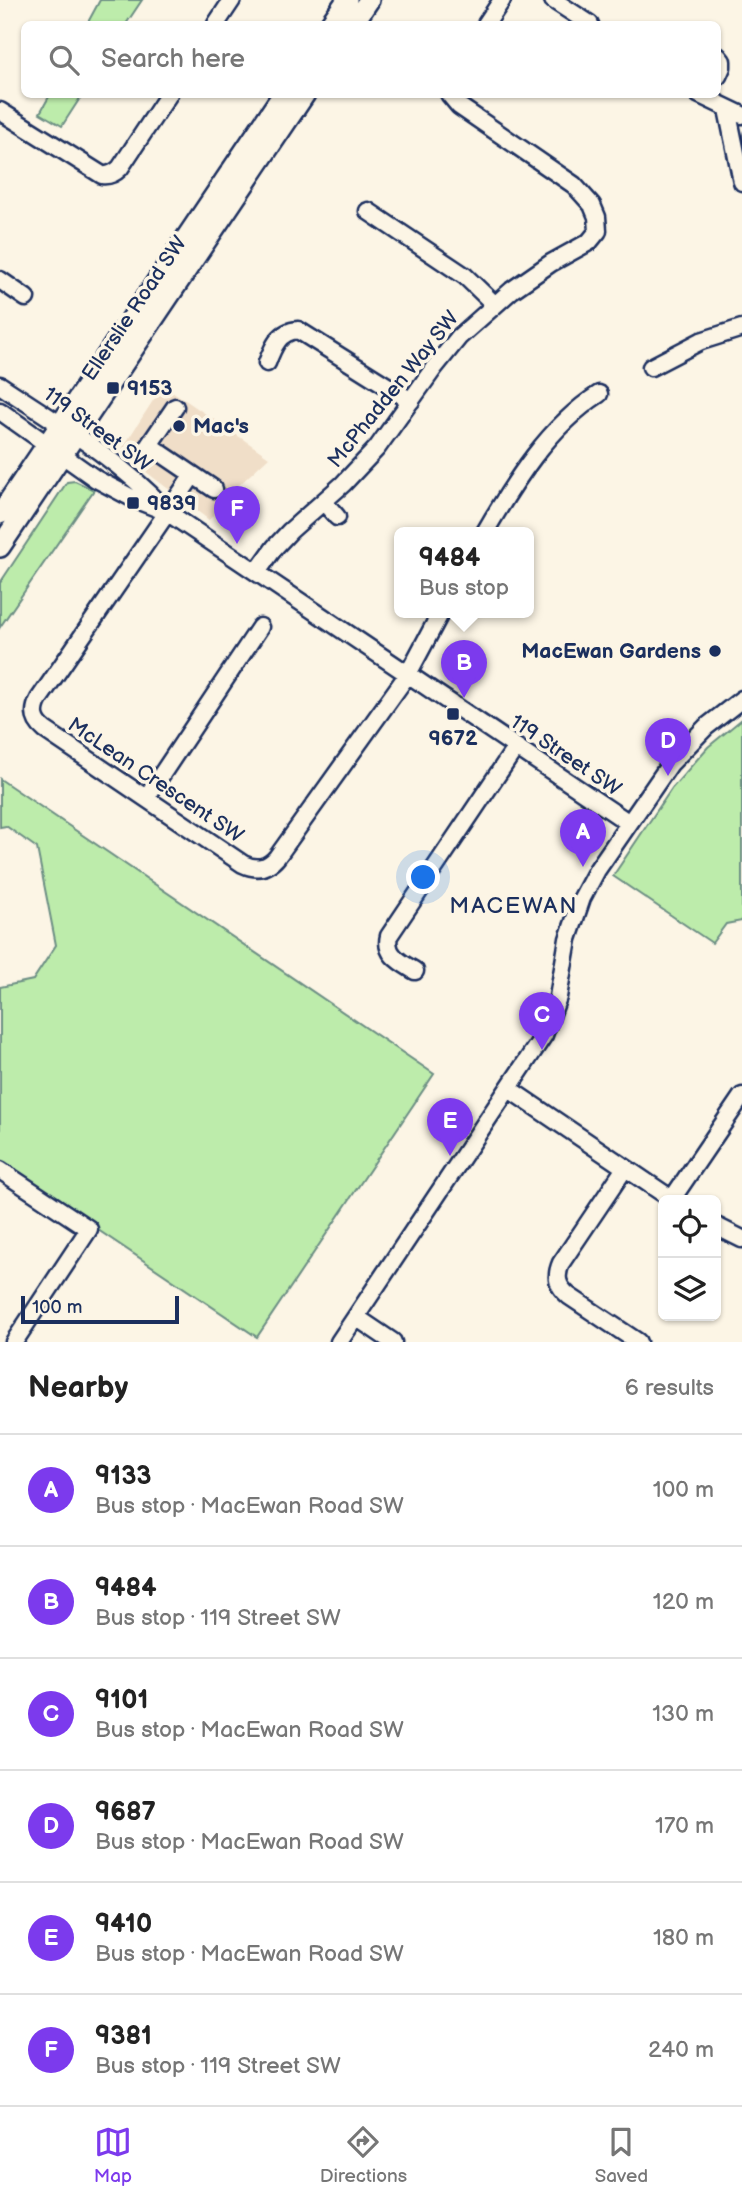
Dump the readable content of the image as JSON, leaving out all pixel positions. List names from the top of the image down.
{
  "streets": {
    "main road": ["Ellerslie Road SW"],
    "street": ["McPhadden Way SW", "119 Street SW", "McLean Crescent SW"]
  },
  "crossings": [
    ["Ellerslie Road SW", "119 Street SW"],
    ["McPhadden Way SW", "119 Street SW"],
    ["119 Street SW", "McLean Crescent SW"]
  ],
  "districts": ["MACEWAN"],
  "places": {
    "transit": ["9153", "9839", "9672"],
    "other": ["Mac's", "MacEwan Gardens"]
  },
  "scale_bar": "100 m",
  "page": {
    "search": "Search here",
    "pins": [
      "F",
      "B",
      "D",
      "A",
      "C",
      "E"
    ],
    "popup": ["9484", "Bus stop"],
    "scale": "100 m",
    "heading": ["Nearby", "6 results"],
    "list": [
      {
        "mark": "A",
        "name": "9133",
        "note": "Bus stop · MacEwan Road SW",
        "value": "100 m"
      },
      {
        "mark": "B",
        "name": "9484",
        "note": "Bus stop · 119 Street SW",
        "value": "120 m"
      },
      {
        "mark": "C",
        "name": "9101",
        "note": "Bus stop · MacEwan Road SW",
        "value": "130 m"
      },
      {
        "mark": "D",
        "name": "9687",
        "note": "Bus stop · MacEwan Road SW",
        "value": "170 m"
      },
      {
        "mark": "E",
        "name": "9410",
        "note": "Bus stop · MacEwan Road SW",
        "value": "180 m"
      },
      {
        "mark": "F",
        "name": "9381",
        "note": "Bus stop · 119 Street SW",
        "value": "240 m"
      }
    ],
    "nav": ["Map", "Directions", "Saved"]
  }
}
